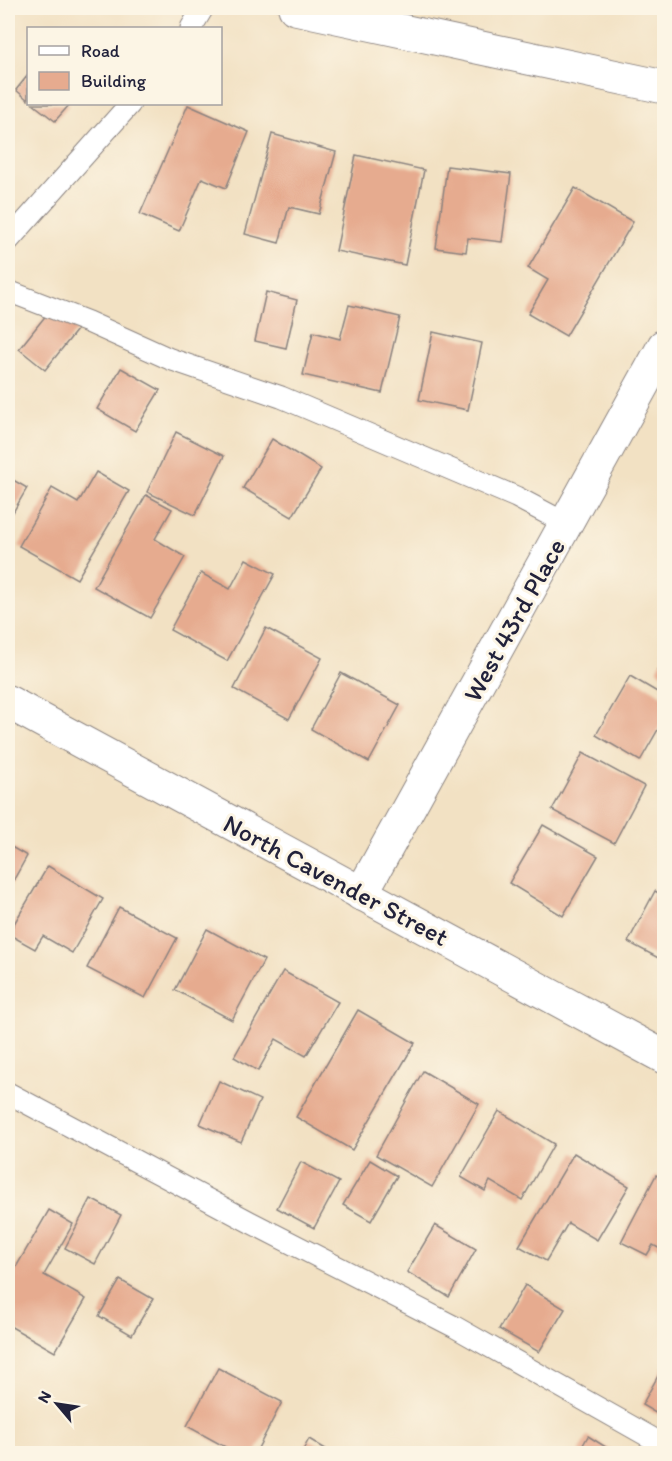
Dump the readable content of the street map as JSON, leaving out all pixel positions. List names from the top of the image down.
{
  "streets": {
    "street": ["West 43rd Place", "North Cavender Street"]
  },
  "crossings": [
    ["West 43rd Place", "North Cavender Street"]
  ],
  "legend": ["Road", "Building"],
  "north": "top left"
}
